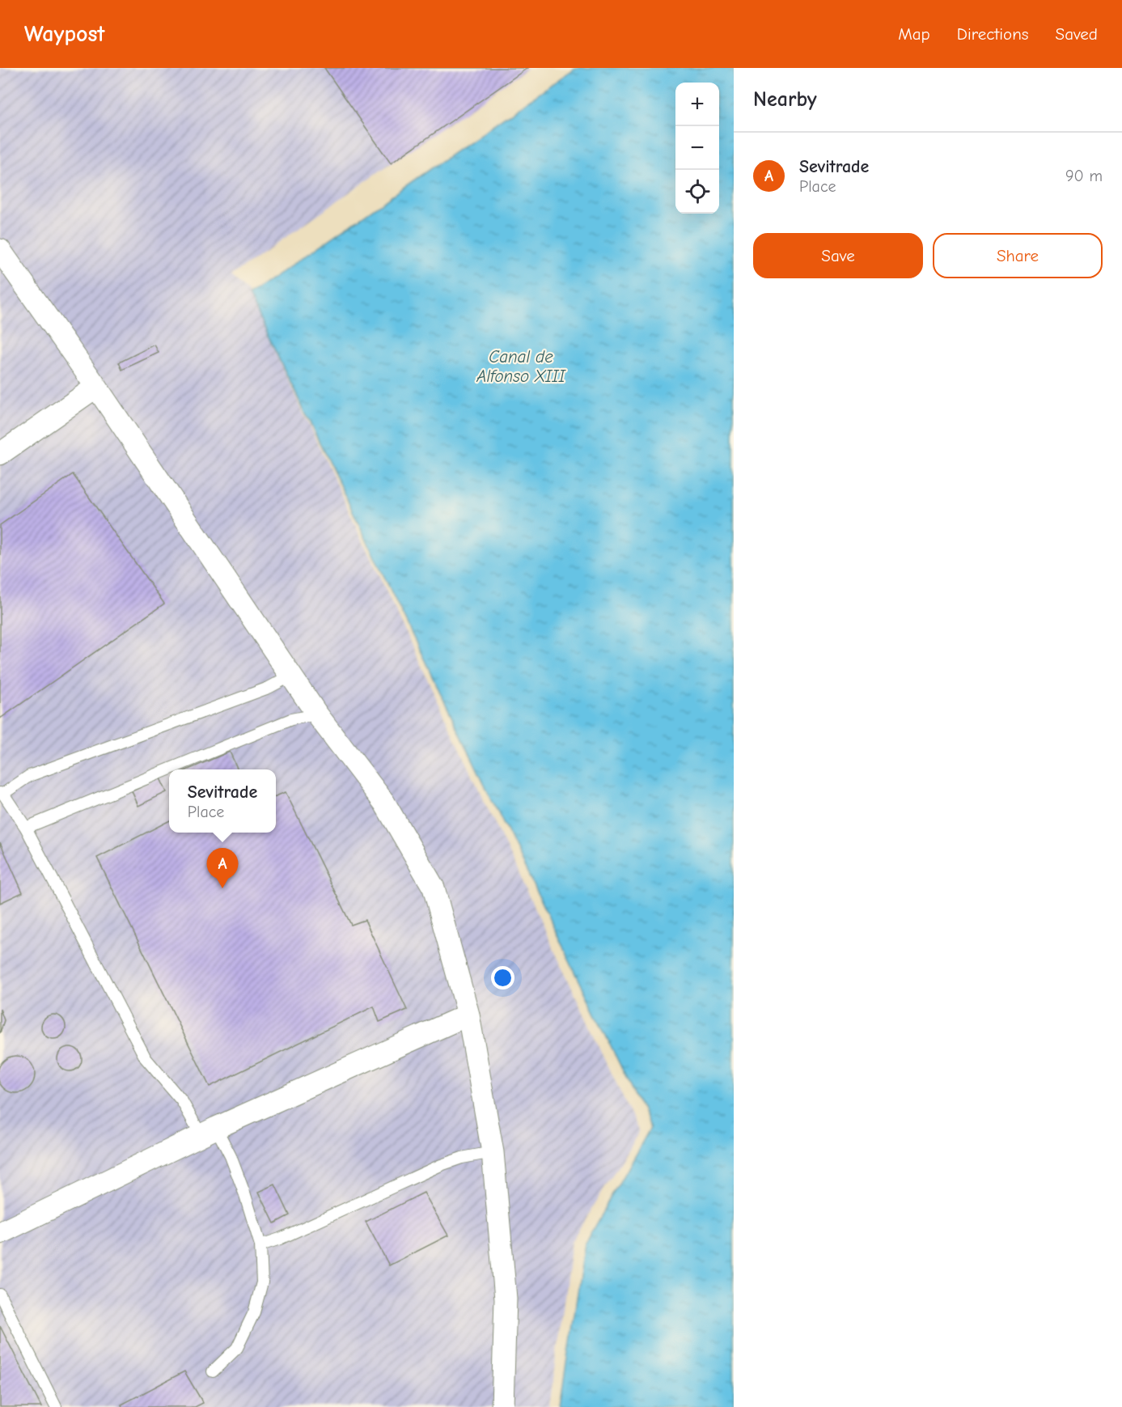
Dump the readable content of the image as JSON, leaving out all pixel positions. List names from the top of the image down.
{
  "water": ["Canal de Alfonso XIII"],
  "page": {
    "header": "Waypost",
    "nav": ["Map", "Directions", "Saved"],
    "heading": "Nearby",
    "map_buttons": ["+", "−"],
    "list": [
      {
        "mark": "A",
        "name": "Sevitrade",
        "note": "Place",
        "value": "90 m"
      }
    ],
    "buttons": ["Save", "Share"],
    "popup": ["Sevitrade", "Place"],
    "pins": "A"
  }
}
